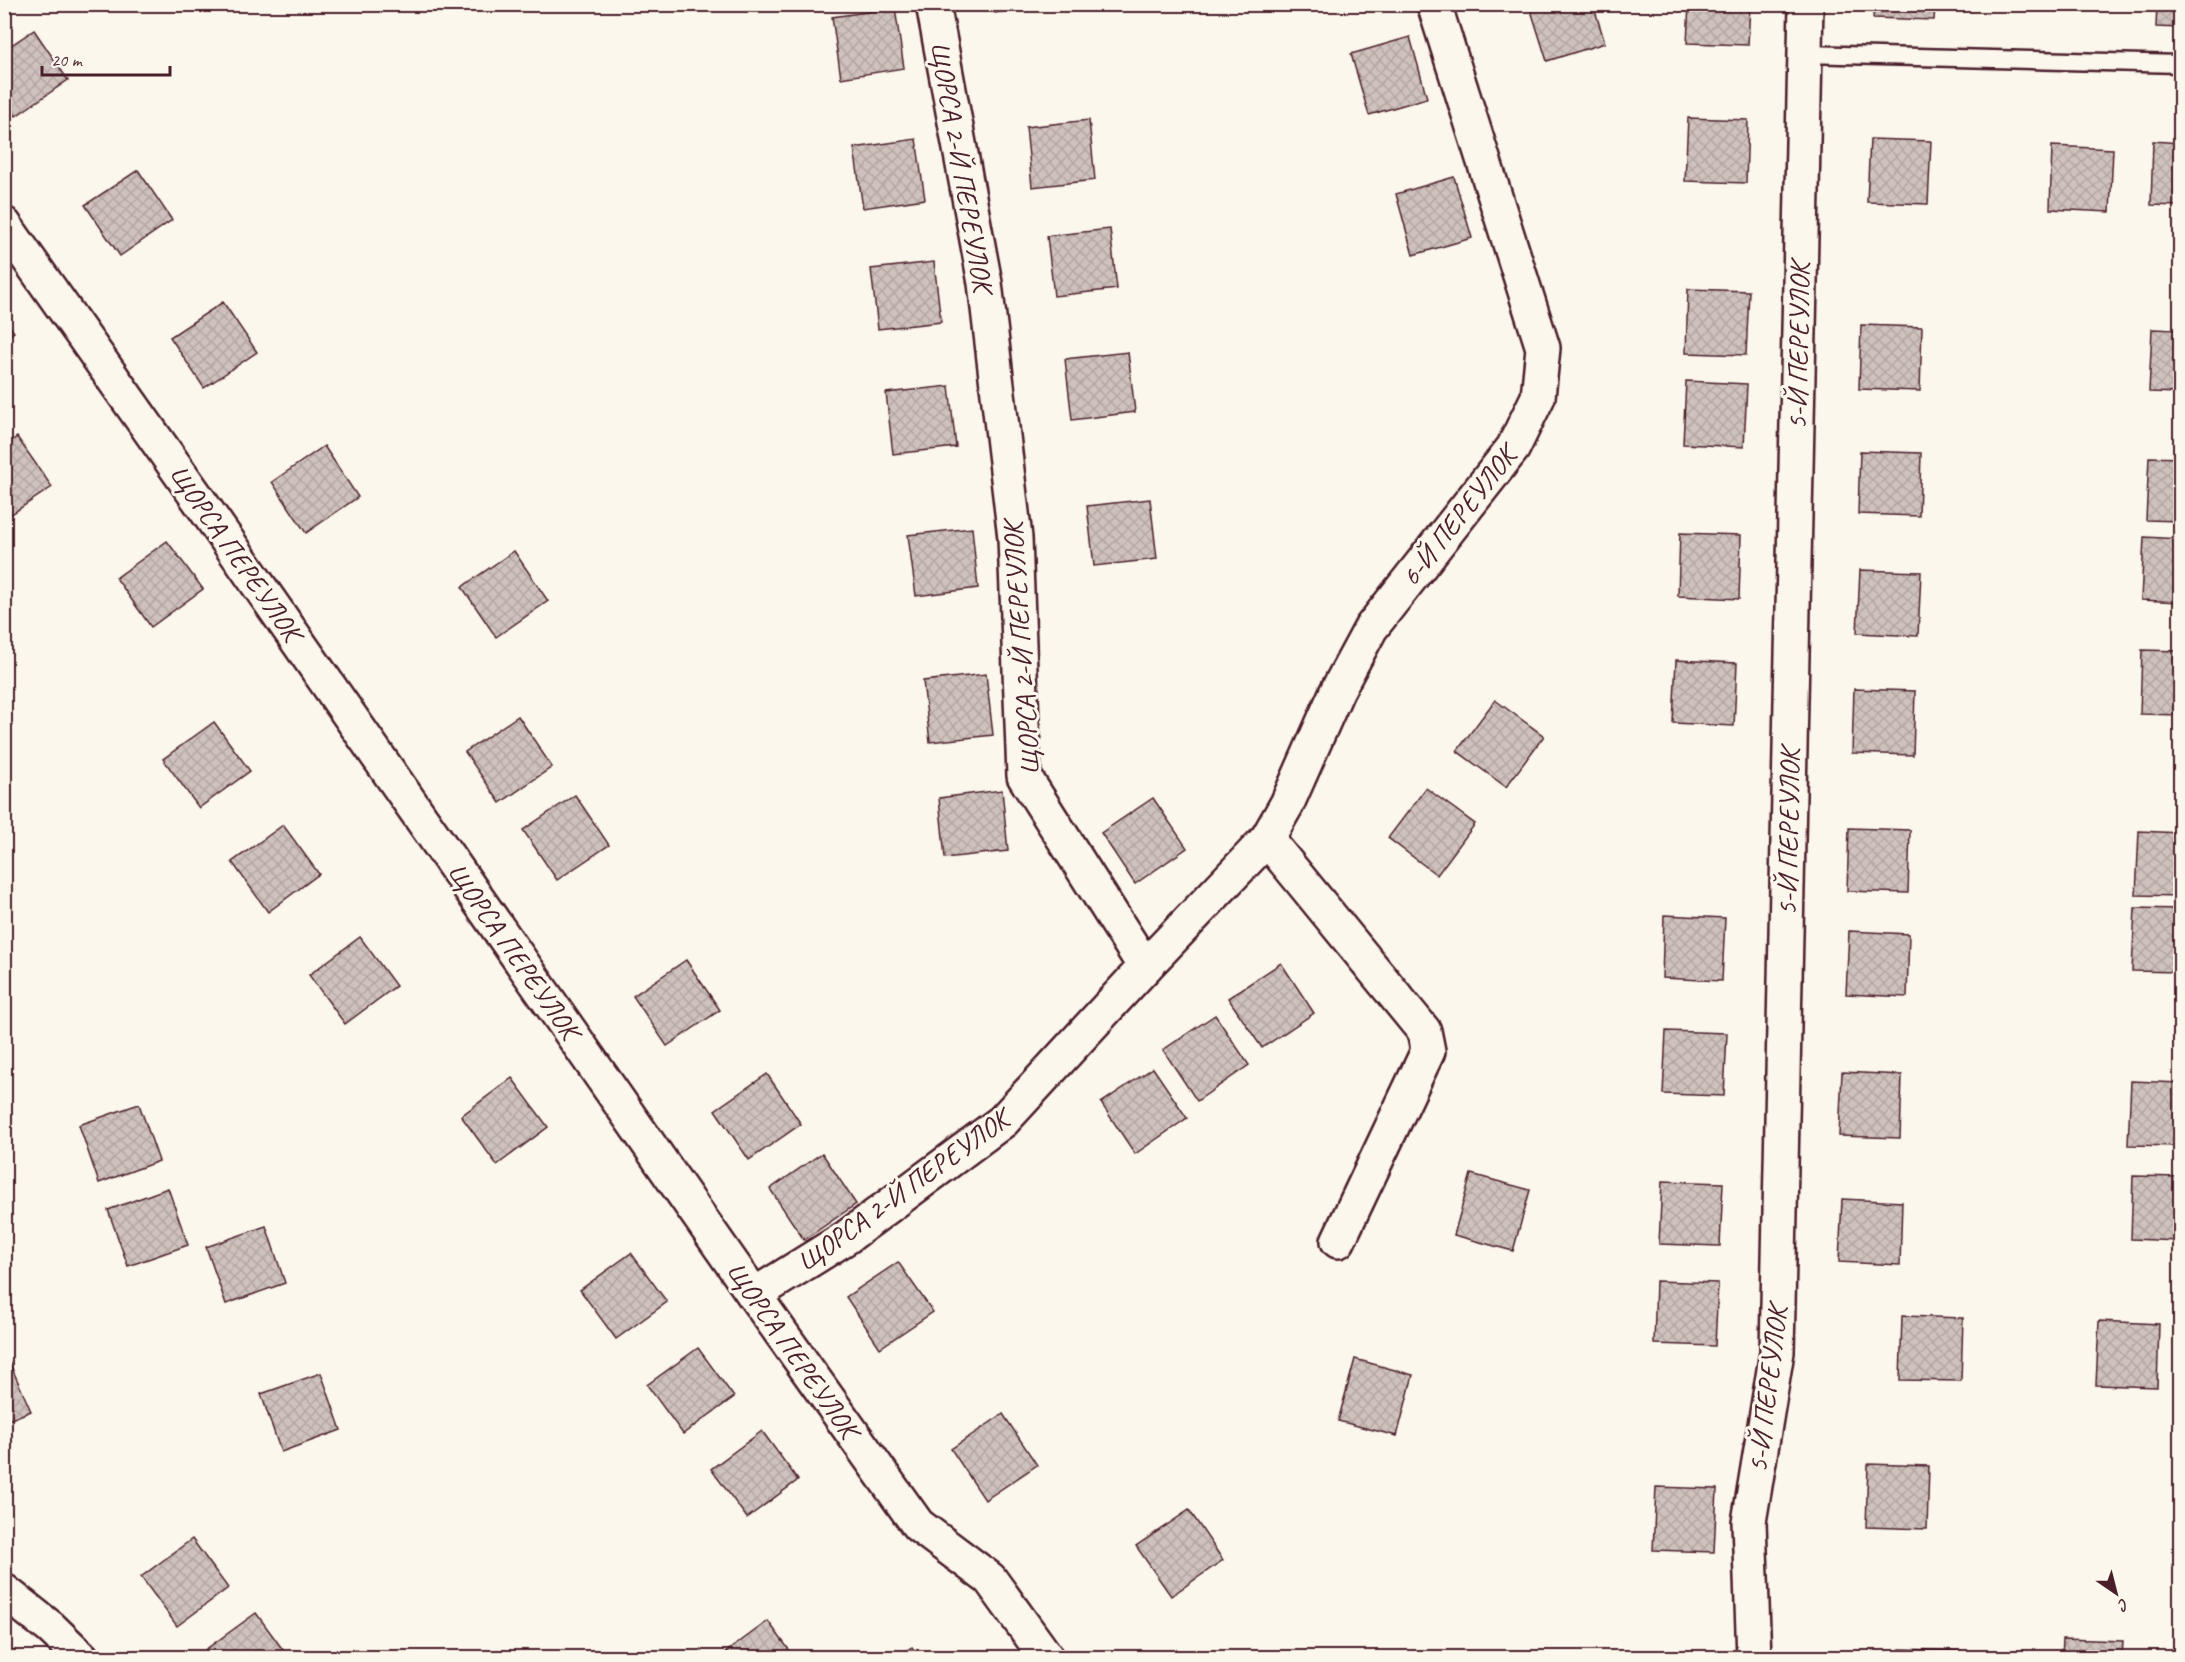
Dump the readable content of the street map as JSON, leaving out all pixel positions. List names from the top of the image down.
{
  "streets": {
    "street": [
      "ЩОРСА 2-Й ПЕРЕУЛОК",
      "5-Й ПЕРЕУЛОК",
      "6-Й ПЕРЕУЛОК",
      "ЩОРСА ПЕРЕУЛОК"
    ]
  },
  "crossings": [
    ["ЩОРСА 2-Й ПЕРЕУЛОК", "6-Й ПЕРЕУЛОК"],
    ["ЩОРСА 2-Й ПЕРЕУЛОК", "ЩОРСА ПЕРЕУЛОК"]
  ],
  "scale_bar": "20 m",
  "north": "bottom right"
}
